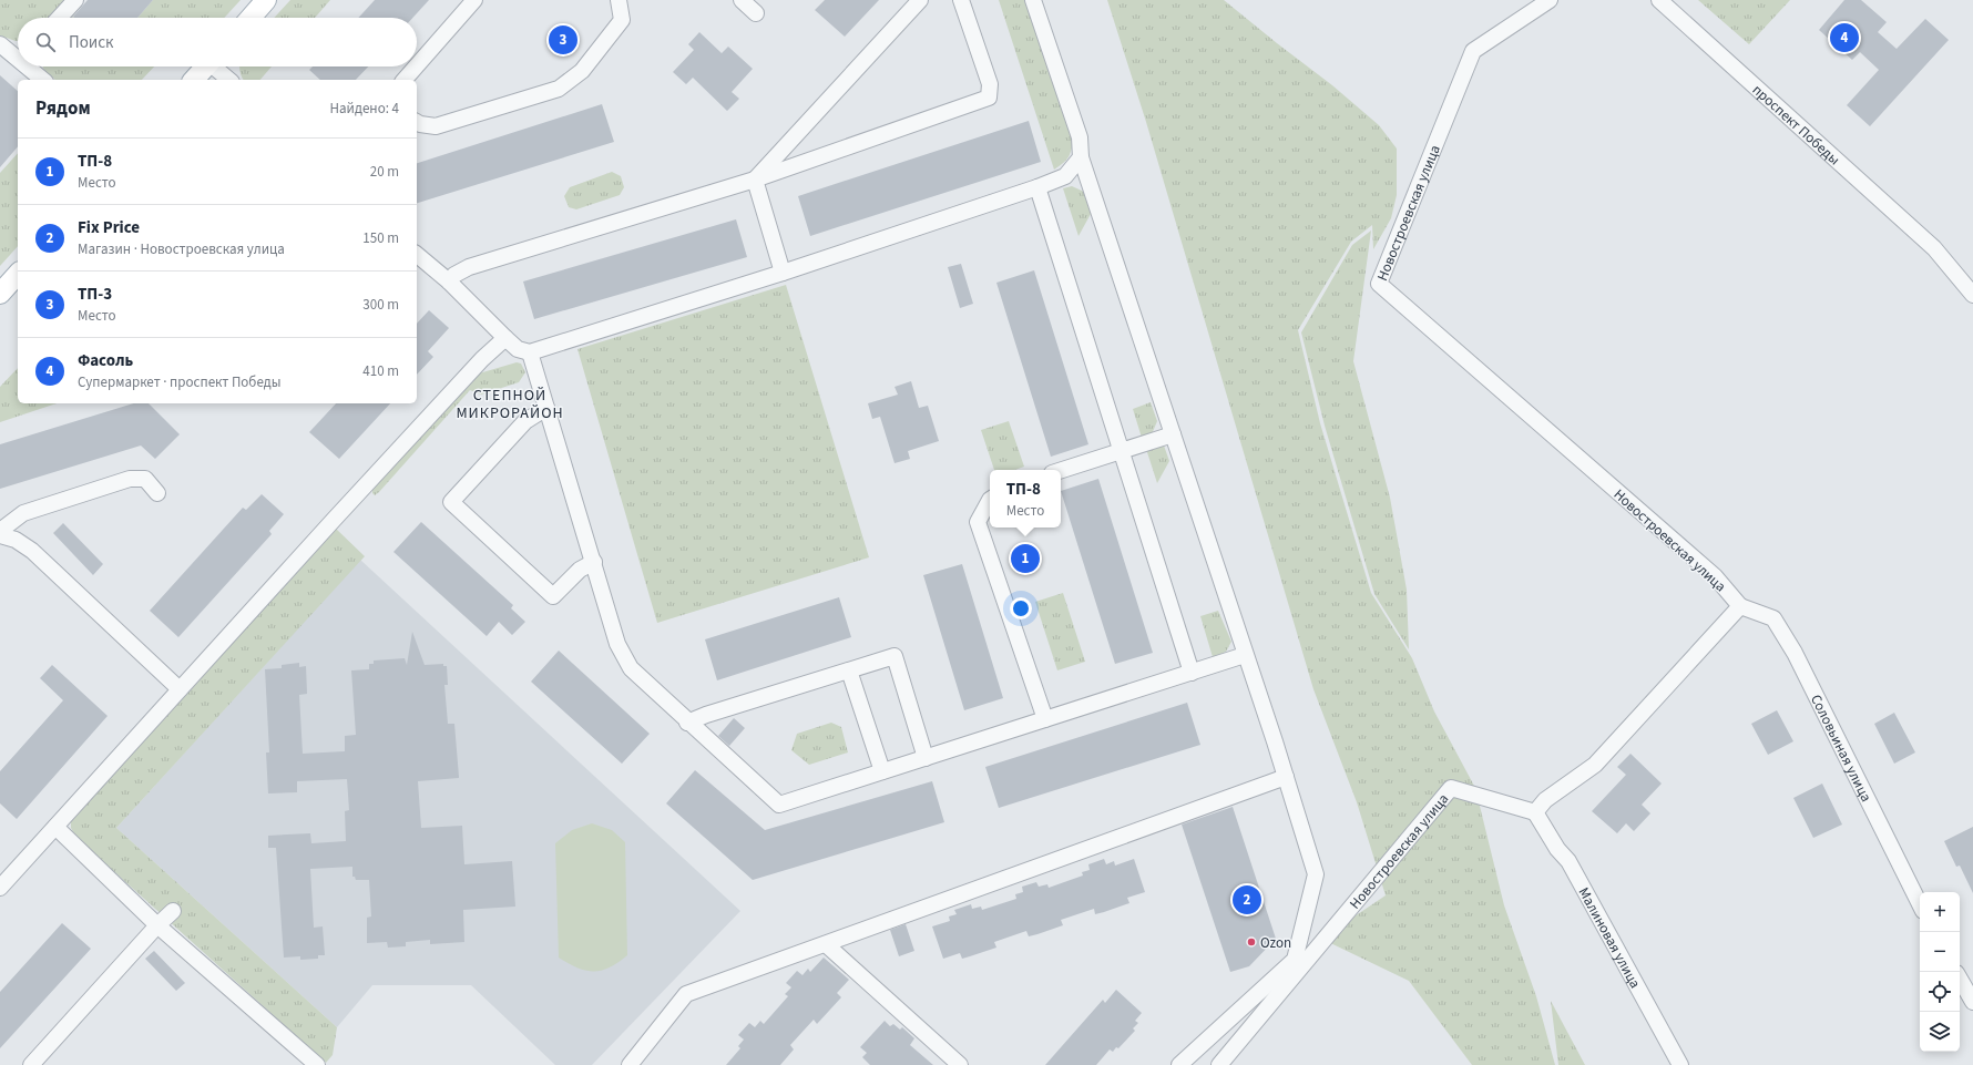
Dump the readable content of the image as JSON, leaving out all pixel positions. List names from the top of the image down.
{
  "streets": {
    "street": [
      "проспект Победы",
      "Новостроевская улица",
      "Соловьиная улица",
      "Малиновая улица"
    ]
  },
  "crossings": [
    ["Новостроевская улица", "Соловьиная улица"],
    ["Новостроевская улица", "Малиновая улица"]
  ],
  "districts": ["СТЕПНОЙ МИКРОРАЙОН"],
  "places": ["Ozon"],
  "page": {
    "search": "Поиск",
    "pins": [
      "4",
      "3",
      "1",
      "2"
    ],
    "heading": ["Рядом", "Найдено: 4"],
    "list": [
      {
        "mark": "1",
        "name": "ТП-8",
        "note": "Место",
        "value": "20 m"
      },
      {
        "mark": "2",
        "name": "Fix Price",
        "note": "Магазин · Новостроевская улица",
        "value": "150 m"
      },
      {
        "mark": "3",
        "name": "ТП-3",
        "note": "Место",
        "value": "300 m"
      },
      {
        "mark": "4",
        "name": "Фасоль",
        "note": "Супермаркет · проспект Победы",
        "value": "410 m"
      }
    ],
    "popup": ["ТП-8", "Место"],
    "map_buttons": ["+", "−"]
  }
}
